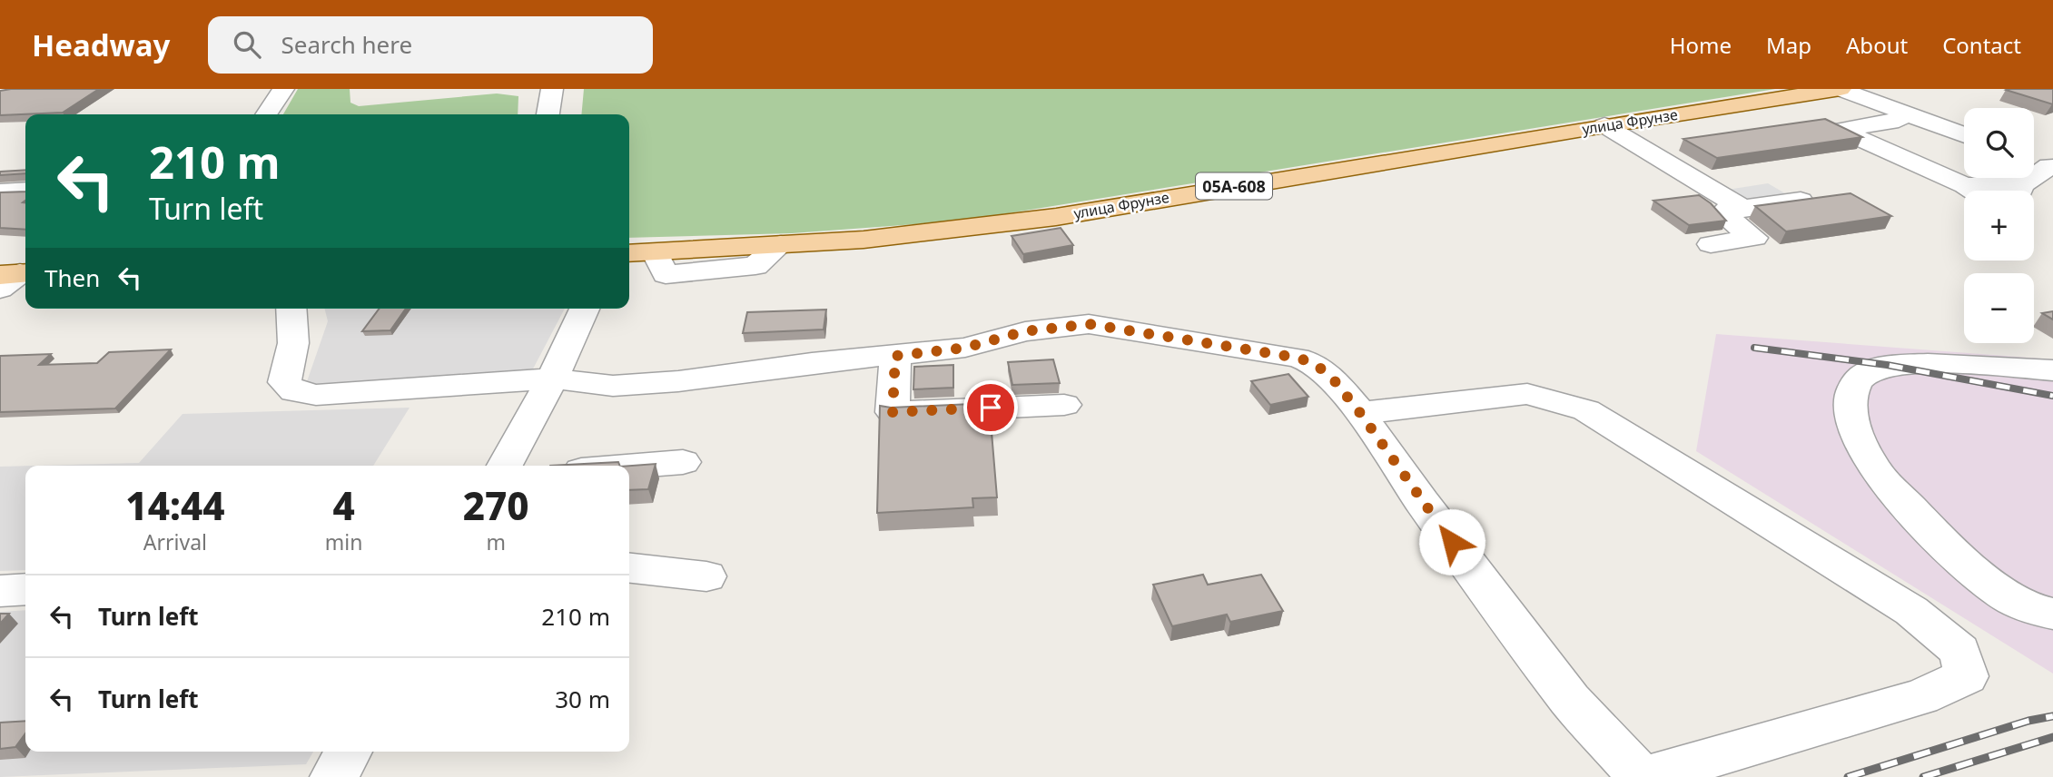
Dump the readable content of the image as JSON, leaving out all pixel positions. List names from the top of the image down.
{
  "streets": {
    "main road": ["улица Фрунзе", "05А-608"]
  },
  "page": {
    "header": "Headway",
    "search": "Search here",
    "nav": [
      "Home",
      "Map",
      "About",
      "Contact"
    ],
    "map_buttons": ["+", "−"],
    "turn": ["210 m", "Turn left"],
    "then": "Then",
    "eta": [
      "14:44",
      "Arrival",
      "4",
      "min",
      "270",
      "m"
    ],
    "list": [
      {
        "name": "Turn left",
        "value": "210 m"
      },
      {
        "name": "Turn left",
        "value": "30 m"
      }
    ]
  }
}
